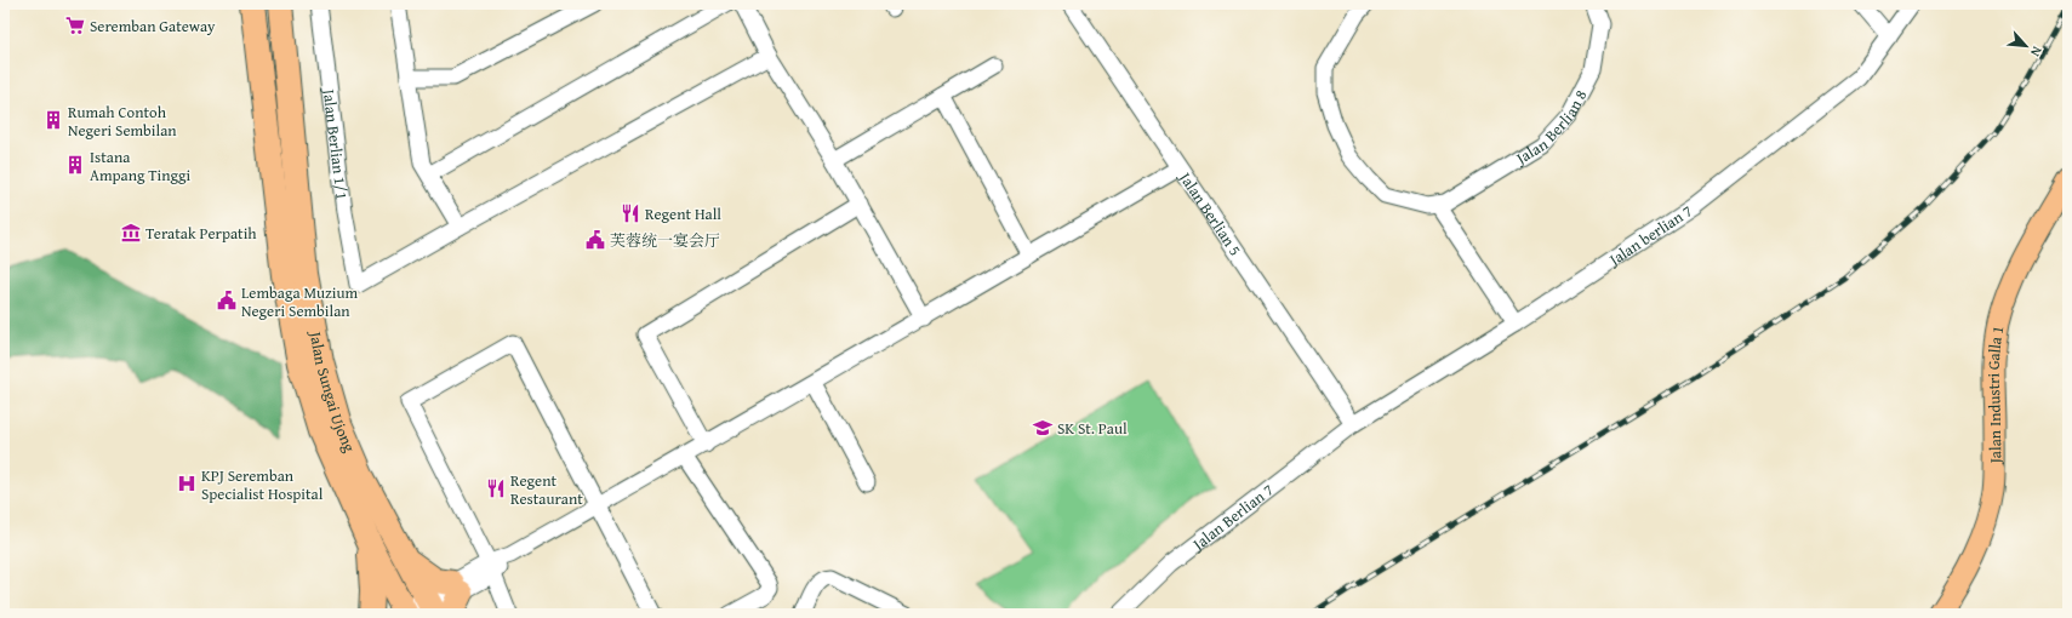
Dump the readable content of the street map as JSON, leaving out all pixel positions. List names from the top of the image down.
{
  "streets": {
    "highway": ["Jalan Sungai Ujong"],
    "main road": ["Jalan Industri Galla 1"],
    "street": [
      "Jalan Berlian 8",
      "Jalan Berlian 1/1",
      "Jalan Berlian 5",
      "Jalan berlian 7",
      "Jalan Berlian 7"
    ]
  },
  "crossings": [
    ["Jalan Berlian 5", "Jalan berlian 7"],
    ["Jalan Berlian 5", "Jalan Berlian 7"],
    ["Jalan berlian 7", "Jalan Berlian 7"]
  ],
  "places": {
    "supermarket": ["Seremban Gateway"],
    "building": ["Rumah Contoh Negeri Sembilan", "Istana Ampang Tinggi"],
    "restaurant": ["Regent Hall", "Regent Restaurant"],
    "museum": ["Teratak Perpatih"],
    "public building": ["芙蓉统一宴会厅", "Lembaga Muzium Negeri Sembilan"],
    "school or university": ["SK St. Paul"],
    "hospital": ["KPJ Seremban Specialist Hospital"]
  },
  "north": "bottom right"
}
